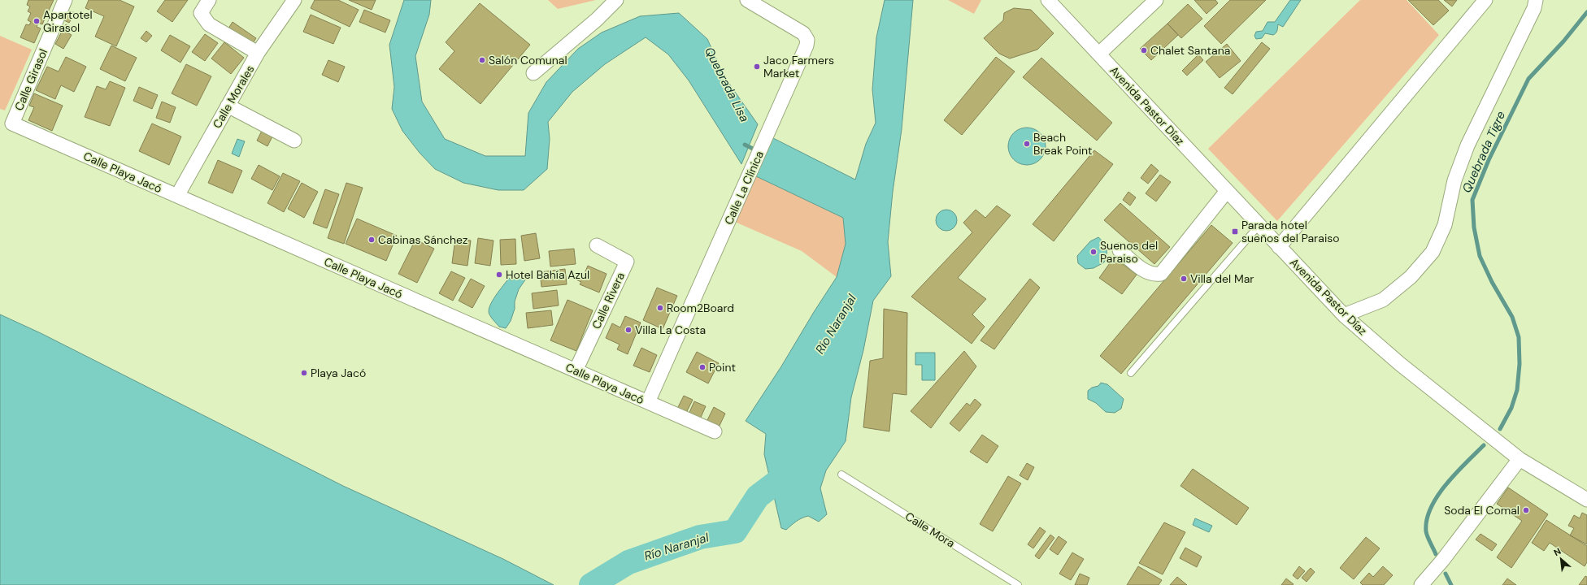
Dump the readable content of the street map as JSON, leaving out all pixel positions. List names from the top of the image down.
{
  "streets": {
    "street": [
      "Calle Girasol",
      "Calle Morales",
      "Avenida Pastor Díaz",
      "Calle Playa Jacó",
      "Calle La Clínica",
      "Calle Rivera"
    ],
    "lane": ["Calle Mora"]
  },
  "crossings": [
    ["Calle Girasol", "Calle Playa Jacó"],
    ["Calle Morales", "Calle Playa Jacó"],
    ["Calle Playa Jacó", "Calle La Clínica"],
    ["Calle Playa Jacó", "Calle Rivera"]
  ],
  "water": ["Quebrada Lisa", "Quebrada Tigre", "Río Naranjal"],
  "places": {
    "other": [
      "Apartotel Girasol",
      "Chalet Santana",
      "Salón Comunal",
      "Jaco Farmers Market",
      "Beach Break Point",
      "Cabinas Sánchez",
      "Suenos del Paraiso",
      "Hotel Bahía Azul",
      "Villa del Mar",
      "Room2Board",
      "Villa La Costa",
      "Point",
      "Playa Jacó",
      "Soda El Comal"
    ],
    "transit": ["Parada hotel sueños del Paraiso"]
  },
  "north": "top left"
}
